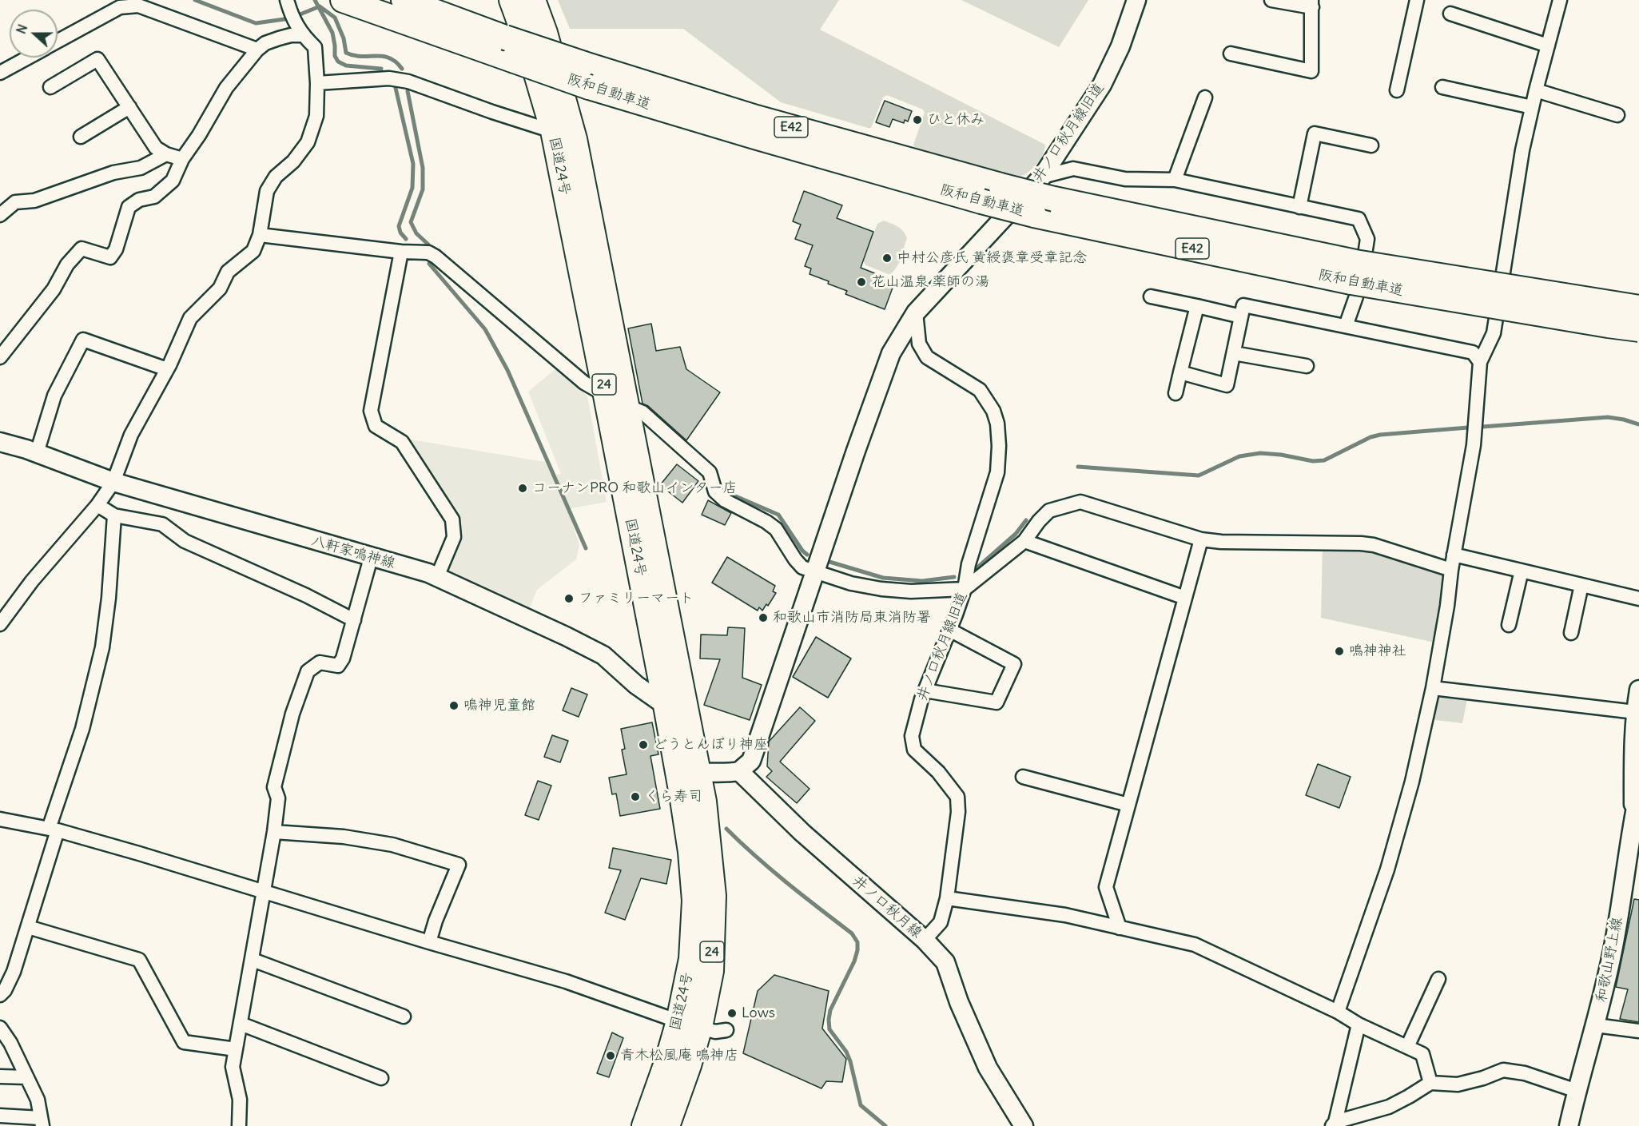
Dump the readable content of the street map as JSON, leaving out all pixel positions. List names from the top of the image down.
{
  "streets": {
    "highway": [
      "阪和自動車道",
      "E42",
      "国道24号",
      "24"
    ],
    "main road": [
      "井ノ口秋月線旧道",
      "八軒家鳴神線",
      "井ノ口秋月線",
      "和歌山野上線"
    ]
  },
  "crossings": [
    ["井ノ口秋月線旧道", "井ノ口秋月線"],
    ["国道24号", "八軒家鳴神線"]
  ],
  "places": [
    "ひと休み",
    "中村公彦氏 黄綬褒章受章記念",
    "花山温泉 薬師の湯",
    "コーナンPRO 和歌山インター店",
    "ファミリーマート",
    "和歌山市消防局東消防署",
    "鳴神神社",
    "嗚神児童館",
    "どうとんぼり神座",
    "くら寿司",
    "Lows",
    "青木松風庵 鳴神店"
  ],
  "north": "left"
}
